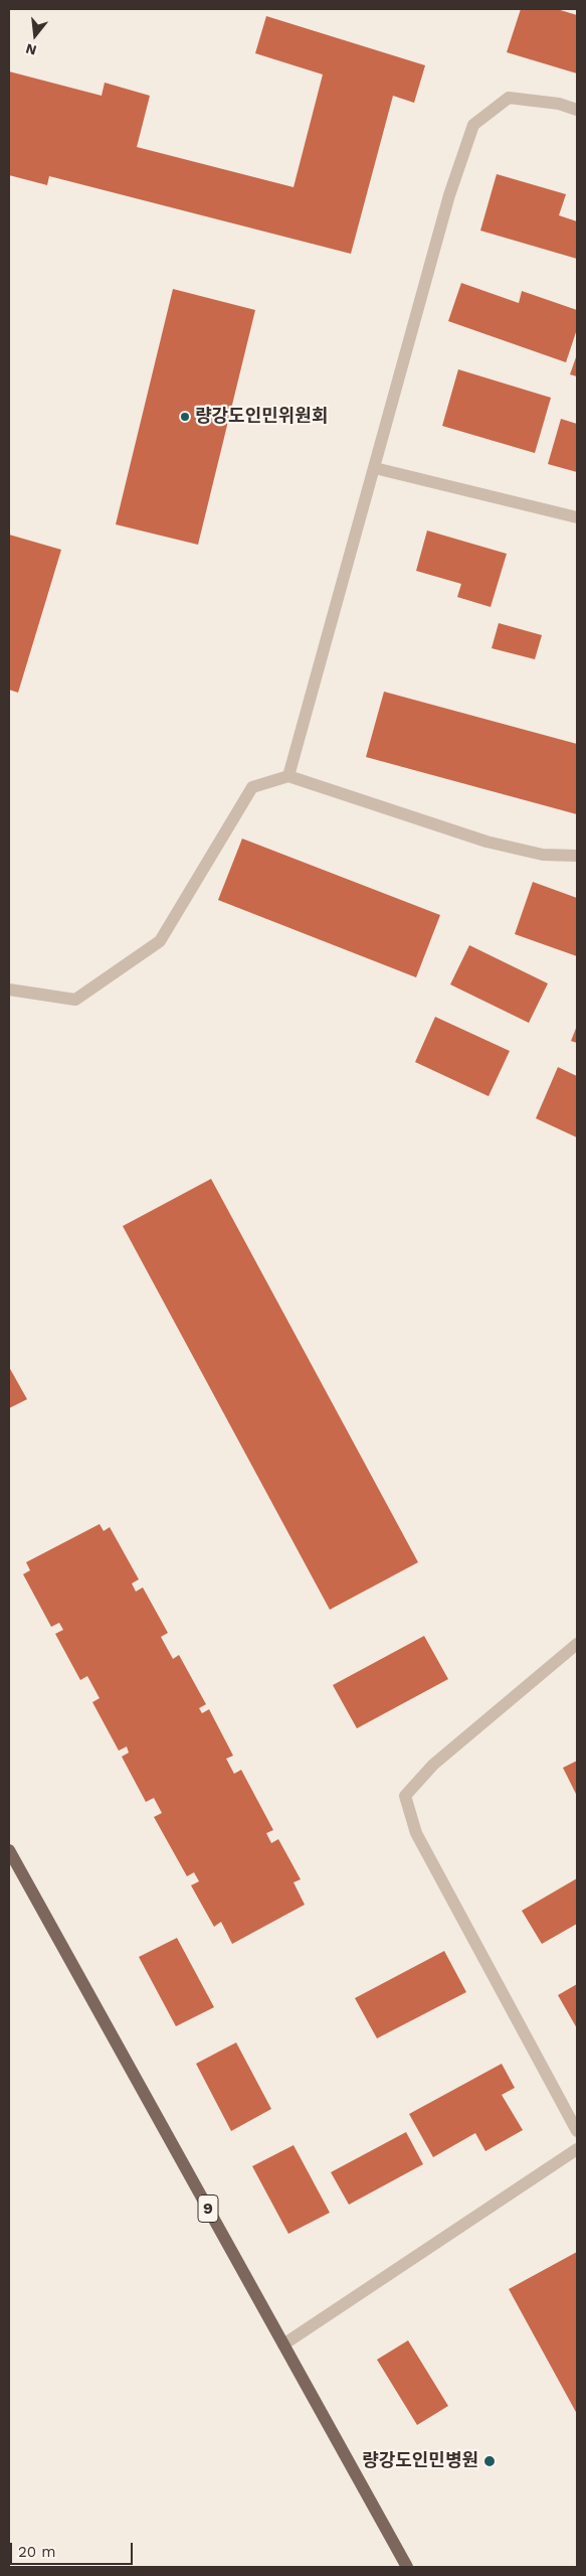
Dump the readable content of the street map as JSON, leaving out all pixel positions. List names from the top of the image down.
{
  "streets": {
    "main road": ["9"]
  },
  "places": ["량강도인민위원회", "량강도인민병원"],
  "scale_bar": "20 m",
  "north": "bottom"
}
